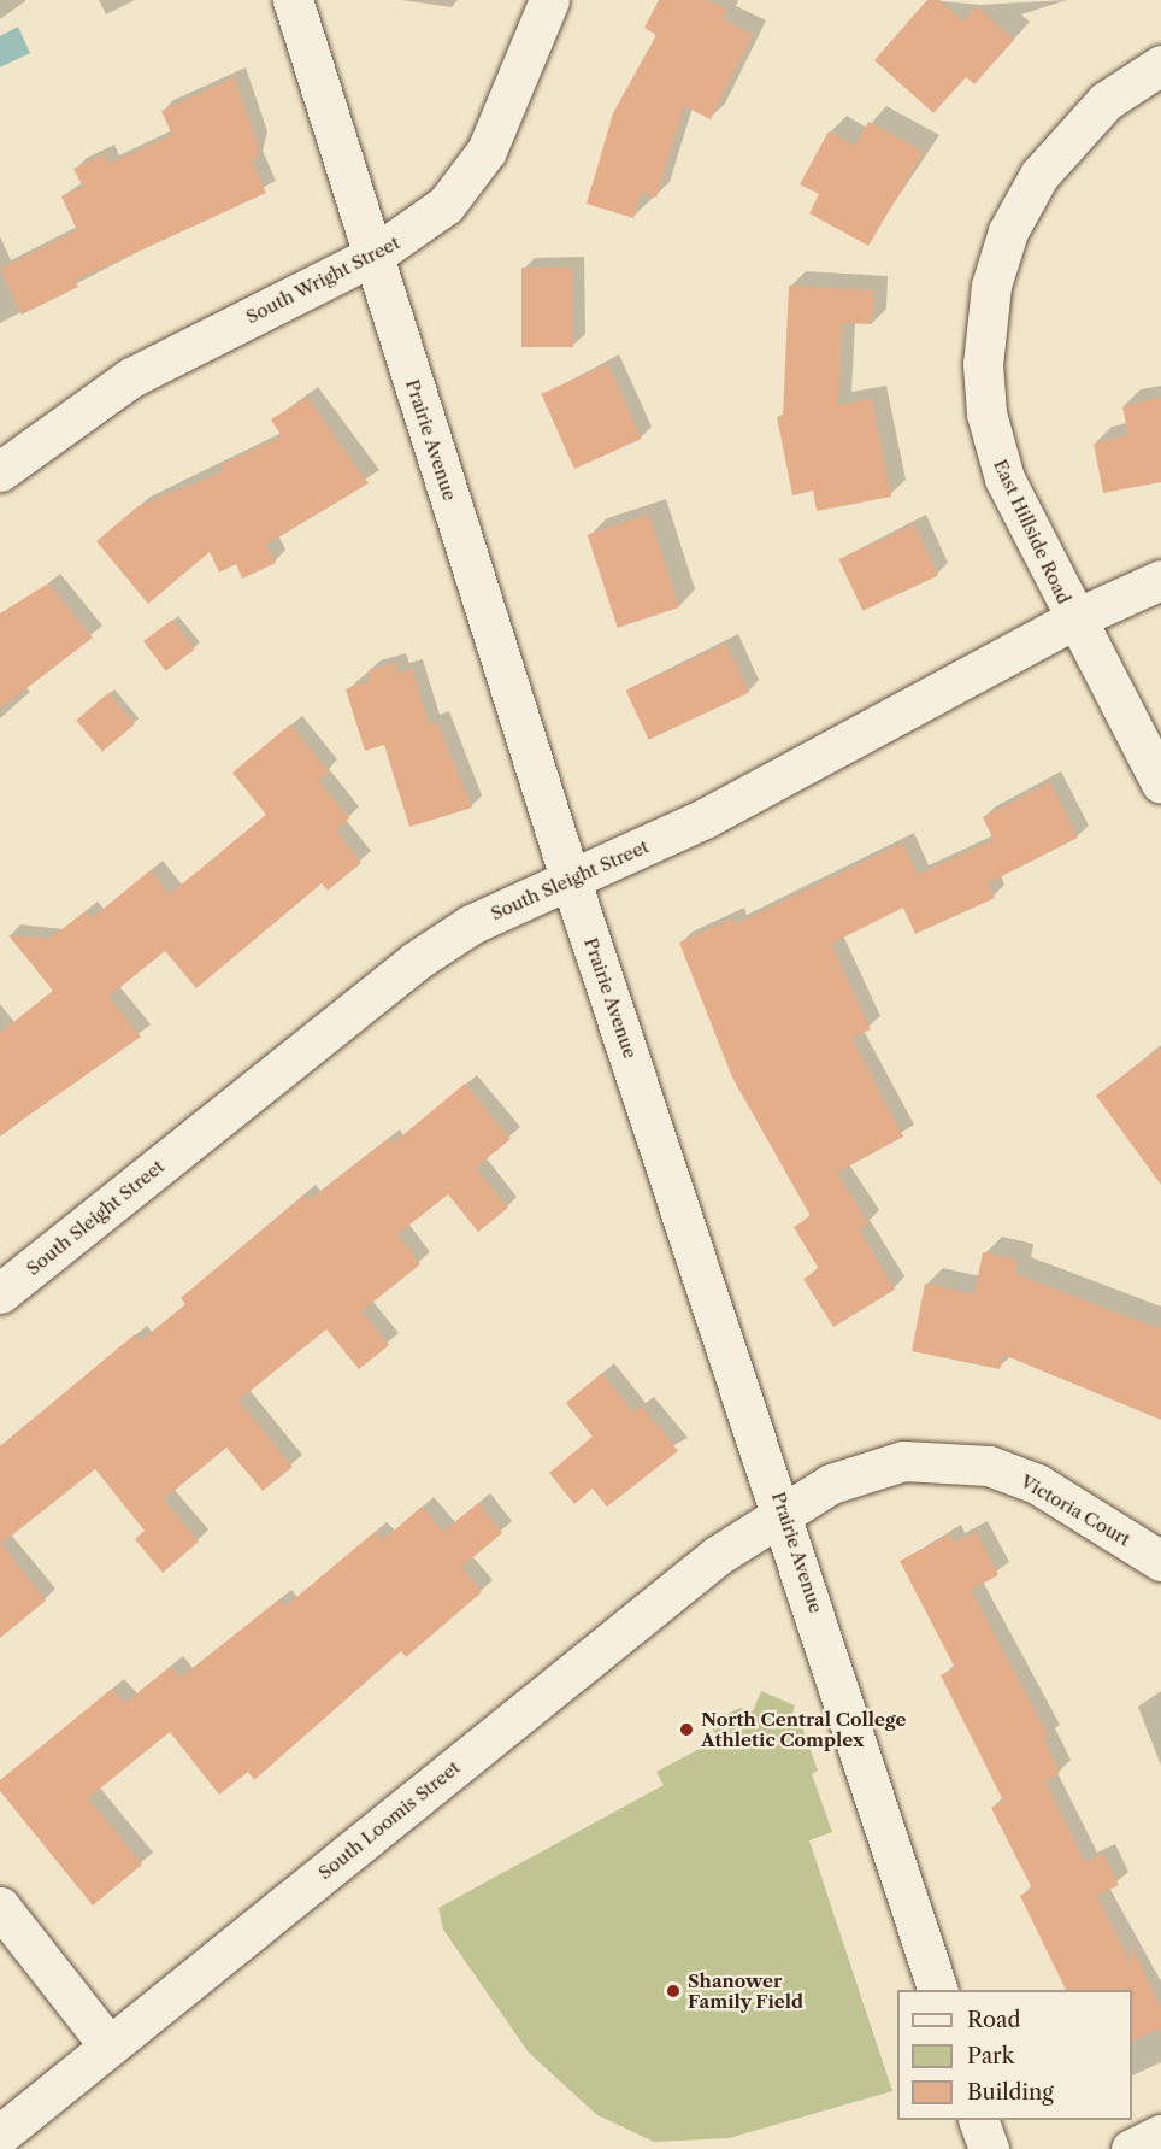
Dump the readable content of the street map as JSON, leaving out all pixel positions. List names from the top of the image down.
{
  "streets": {
    "street": [
      "South Wright Street",
      "Prairie Avenue",
      "East Hillside Road",
      "South Sleight Street",
      "Victoria Court",
      "South Loomis Street"
    ]
  },
  "crossings": [
    ["South Wright Street", "Prairie Avenue"],
    ["Prairie Avenue", "South Sleight Street"],
    ["Prairie Avenue", "Victoria Court"],
    ["Prairie Avenue", "South Loomis Street"],
    ["East Hillside Road", "South Sleight Street"],
    ["Victoria Court", "South Loomis Street"]
  ],
  "places": ["North Central College Athletic Complex", "Shanower Family Field"],
  "legend": ["Road", "Park", "Building"]
}
